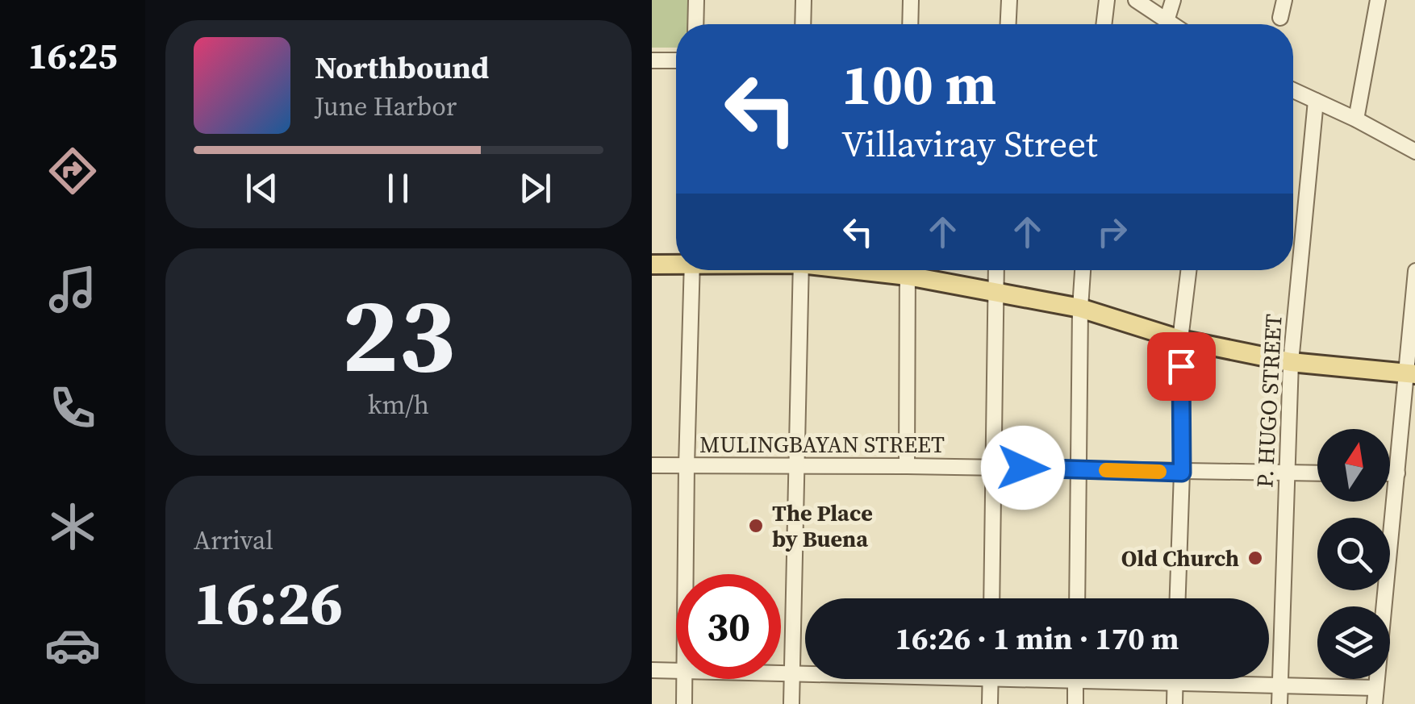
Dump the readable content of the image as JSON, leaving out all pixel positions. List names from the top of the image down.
{
  "streets": {
    "street": ["P. HUGO STREET", "MULINGBAYAN STREET"]
  },
  "crossings": [
    ["P. HUGO STREET", "MULINGBAYAN STREET"]
  ],
  "places": ["The Place by Buena", "Old Church"],
  "north": "top",
  "page": {
    "tabs": "16:25",
    "turn": ["100 m", "Villaviray Street"],
    "song": ["Northbound", "June Harbor"],
    "tile": [
      ["23", "km/h"],
      ["Arrival", "16:26"]
    ],
    "limit": "30",
    "trip": "16:26 · 1 min · 170 m"
  }
}
